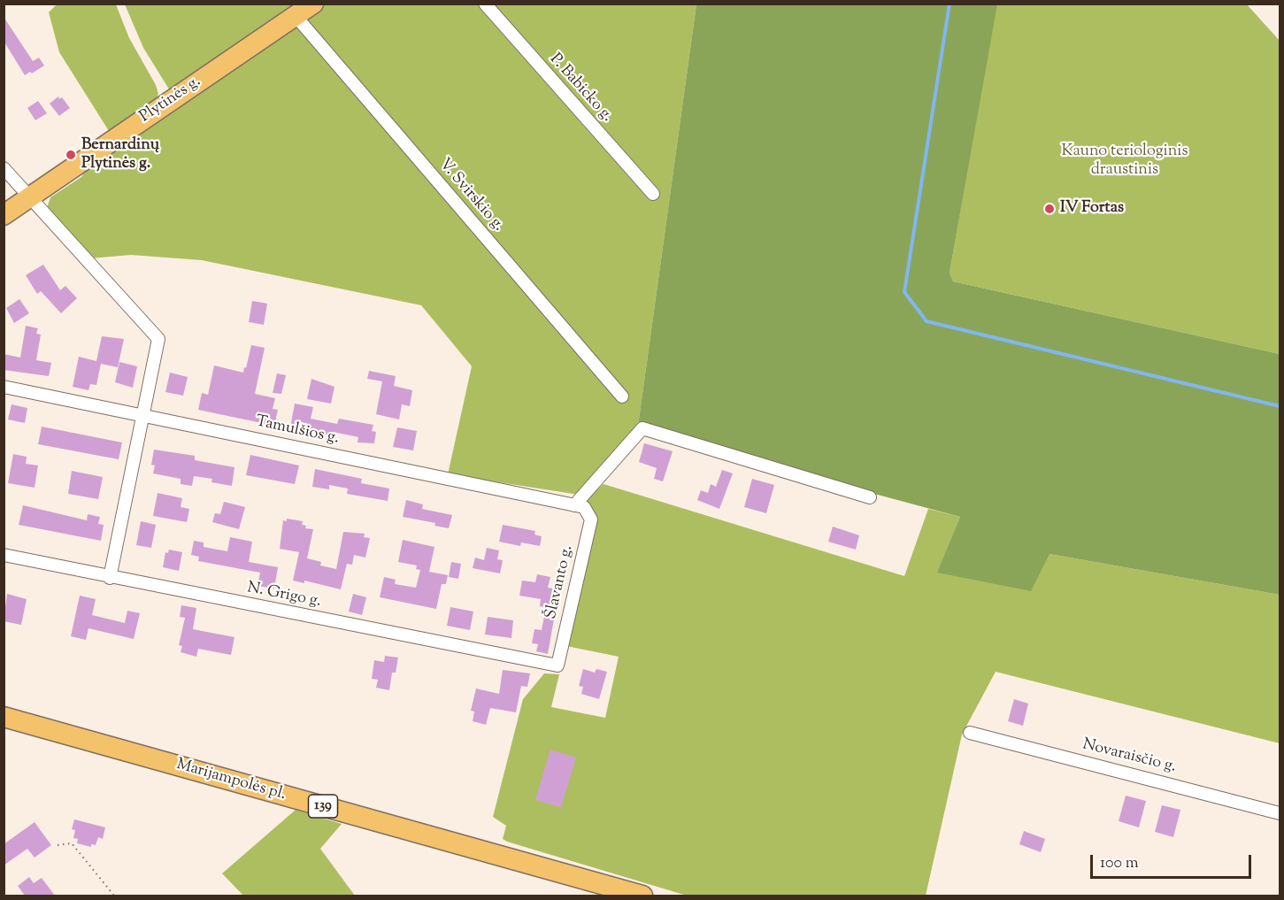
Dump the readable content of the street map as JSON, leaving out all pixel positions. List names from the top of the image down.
{
  "streets": {
    "main road": ["Plytinės g.", "Marijampolės pl.", "139"],
    "street": [
      "P. Babicko g.",
      "V. Svirskio g.",
      "Tamulšios g.",
      "Šlavanto g.",
      "N. Grigo g.",
      "Novaraisčio g."
    ]
  },
  "crossings": [
    ["Plytinės g.", "V. Svirskio g."],
    ["Tamulšios g.", "Šlavanto g."],
    ["Šlavanto g.", "N. Grigo g."]
  ],
  "parks": ["Kauno teriologinis draustinis"],
  "places": ["Bernardinų Plytinės g.", "IV Fortas"],
  "scale_bar": "100 m"
}
